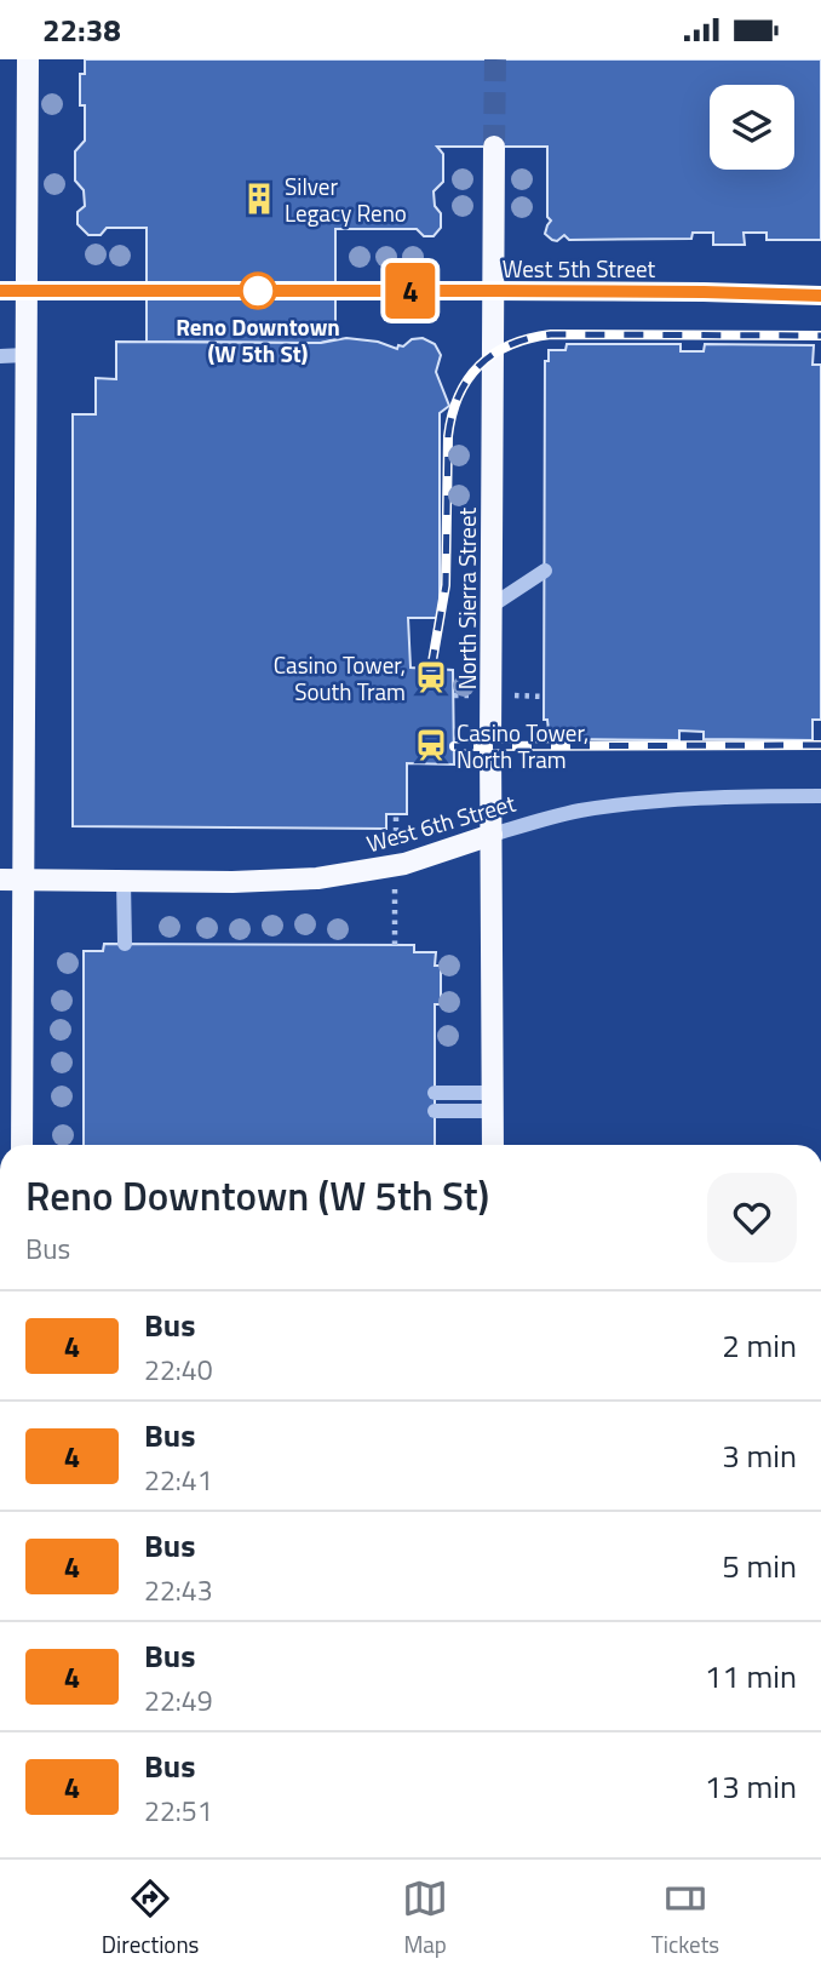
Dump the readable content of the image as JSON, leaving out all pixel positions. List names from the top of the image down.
{
  "streets": {
    "main road": ["North Sierra Street", "West 6th Street"],
    "street": ["West 5th Street"]
  },
  "crossings": [
    ["West 5th Street", "North Sierra Street"],
    ["North Sierra Street", "West 6th Street"]
  ],
  "places": {
    "building": ["Silver Legacy Reno"],
    "other": ["Reno Downtown (W 5th St)"],
    "station": ["Casino Tower, South Tram", "Casino Tower, North Tram"]
  },
  "lines": ["bus line 4"],
  "page": {
    "status": "22:38",
    "on_map": "4",
    "heading": ["Reno Downtown (W 5th St)", "Bus"],
    "list": [
      {
        "mark": "4",
        "name": "Bus",
        "note": "22:40",
        "value": "2 min"
      },
      {
        "mark": "4",
        "name": "Bus",
        "note": "22:41",
        "value": "3 min"
      },
      {
        "mark": "4",
        "name": "Bus",
        "note": "22:43",
        "value": "5 min"
      },
      {
        "mark": "4",
        "name": "Bus",
        "note": "22:49",
        "value": "11 min"
      },
      {
        "mark": "4",
        "name": "Bus",
        "note": "22:51",
        "value": "13 min"
      }
    ],
    "tabs": ["Directions", "Map", "Tickets"]
  }
}
